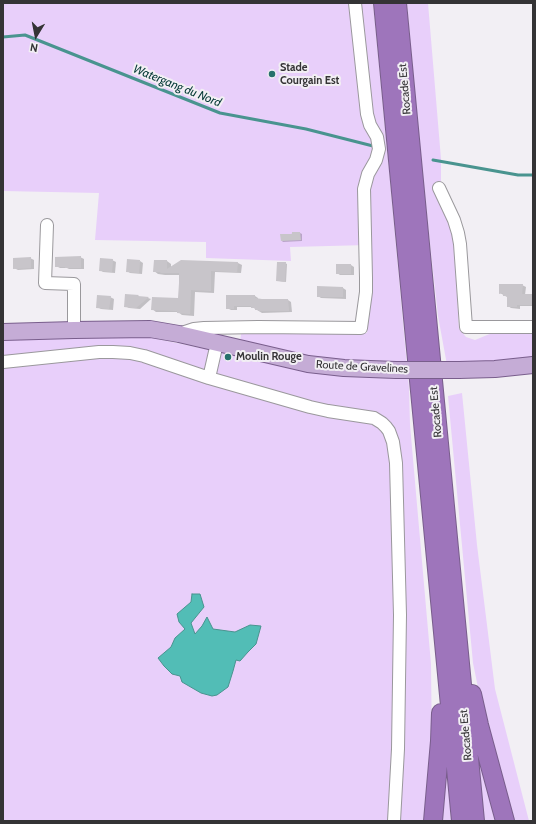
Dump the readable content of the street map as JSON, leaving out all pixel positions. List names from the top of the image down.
{
  "streets": {
    "highway": ["Rocade Est"],
    "main road": ["Route de Gravelines"]
  },
  "water": ["Watergang du Nord"],
  "places": ["Stade Courgain Est", "Moulin Rouge"],
  "north": "bottom"
}
